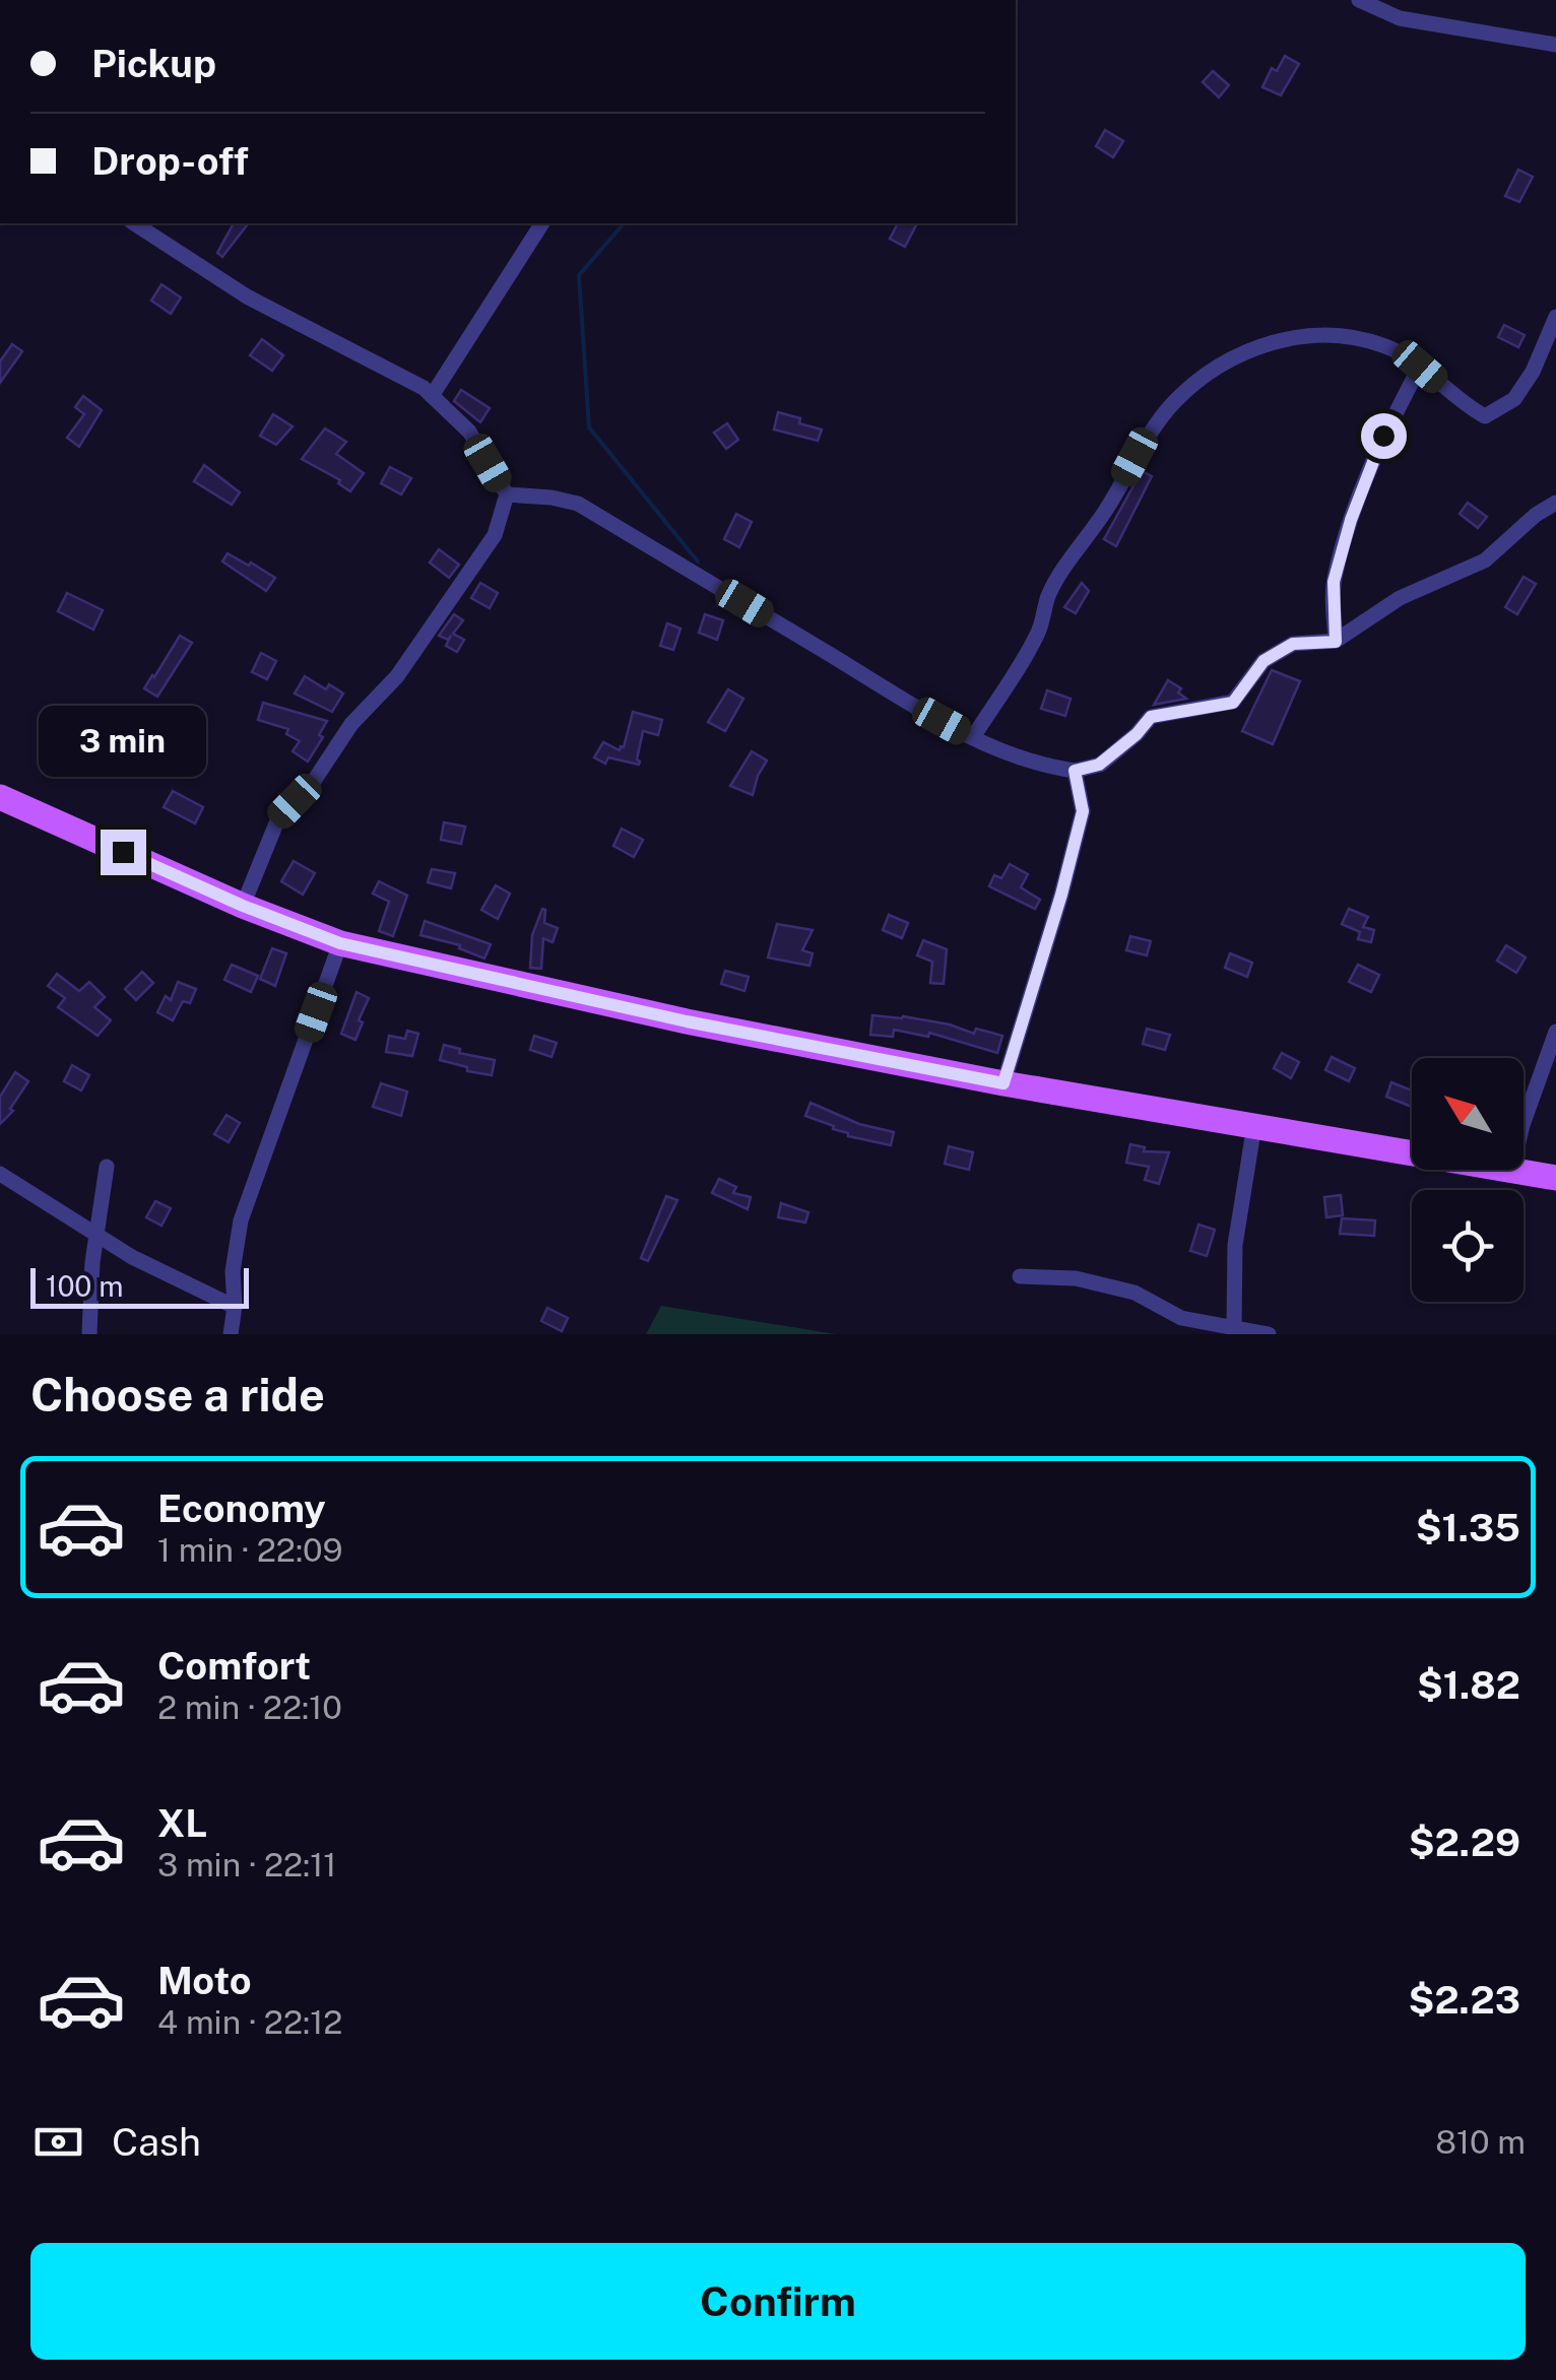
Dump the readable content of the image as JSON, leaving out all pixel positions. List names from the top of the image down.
{
  "scale_bar": "100 m",
  "north": "top left",
  "page": {
    "banner": ["Pickup", "Drop-off"],
    "bubble": "3 min",
    "scale": "100 m",
    "heading": "Choose a ride",
    "list": [
      {
        "name": "Economy",
        "note": "1 min · 22:09",
        "value": "$1.35"
      },
      {
        "name": "Comfort",
        "note": "2 min · 22:10",
        "value": "$1.82"
      },
      {
        "name": "XL",
        "note": "3 min · 22:11",
        "value": "$2.29"
      },
      {
        "name": "Moto",
        "note": "4 min · 22:12",
        "value": "$2.23"
      }
    ],
    "pay": ["Cash", "810 m"],
    "buttons": "Confirm"
  }
}
